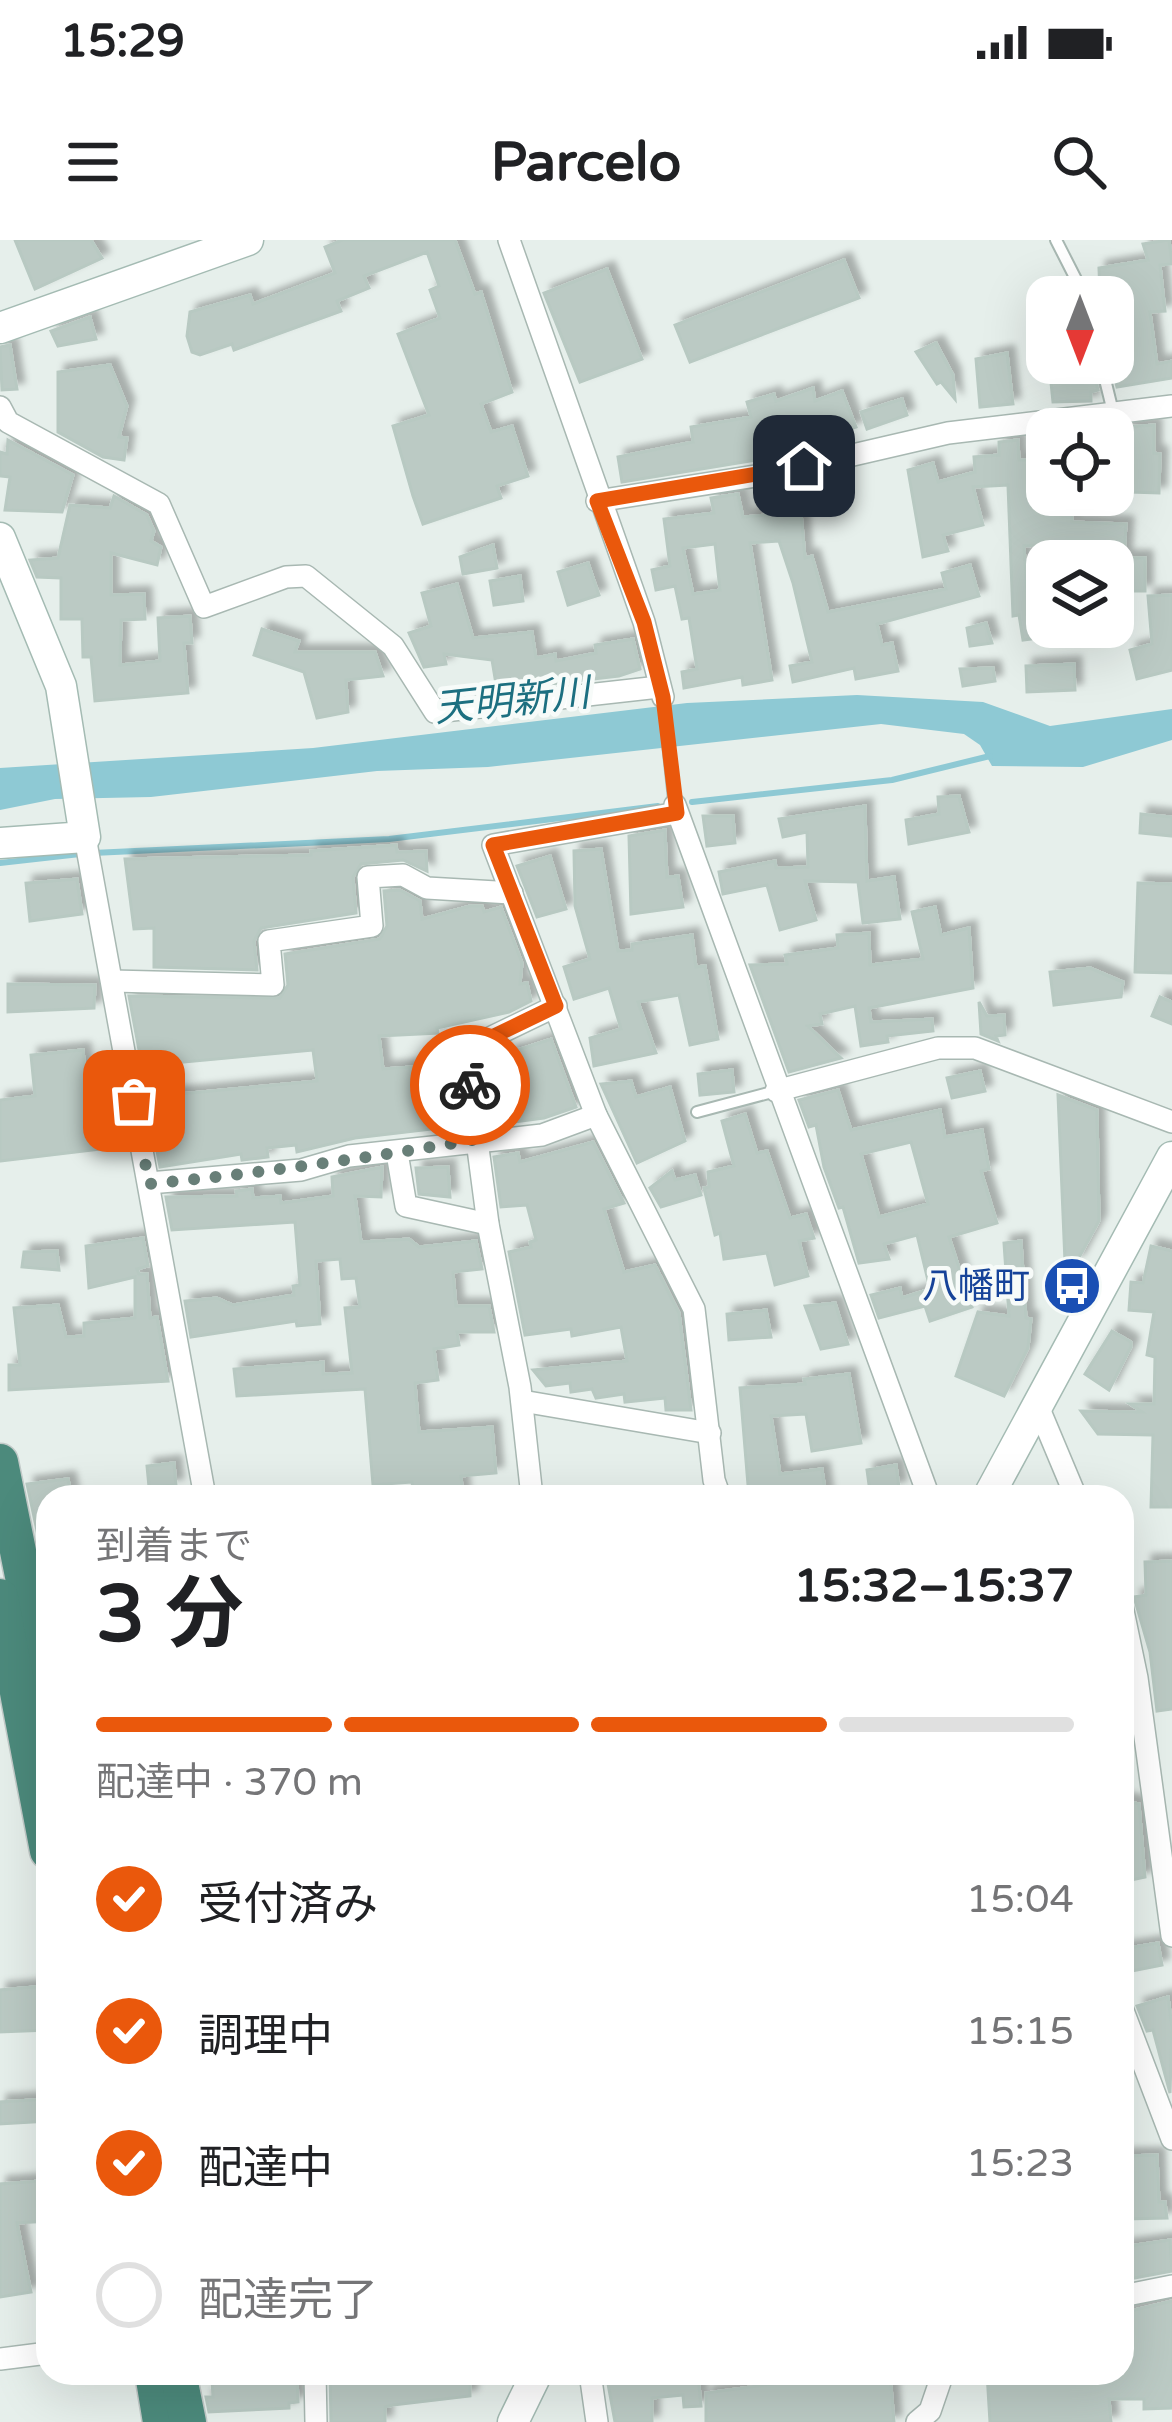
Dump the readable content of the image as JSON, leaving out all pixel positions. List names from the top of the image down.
{
  "water": ["天明新川"],
  "places": {
    "bus stop": ["八幡町"]
  },
  "north": "bottom",
  "page": {
    "status": "15:29",
    "header": "Parcelo",
    "heading": ["3 分", "到着まで", "15:32–15:37"],
    "bar": "配達中 · 370 m",
    "list": [
      ["受付済み", "15:04"],
      ["調理中", "15:15"],
      ["配達中", "15:23"],
      "配達完了"
    ]
  }
}
